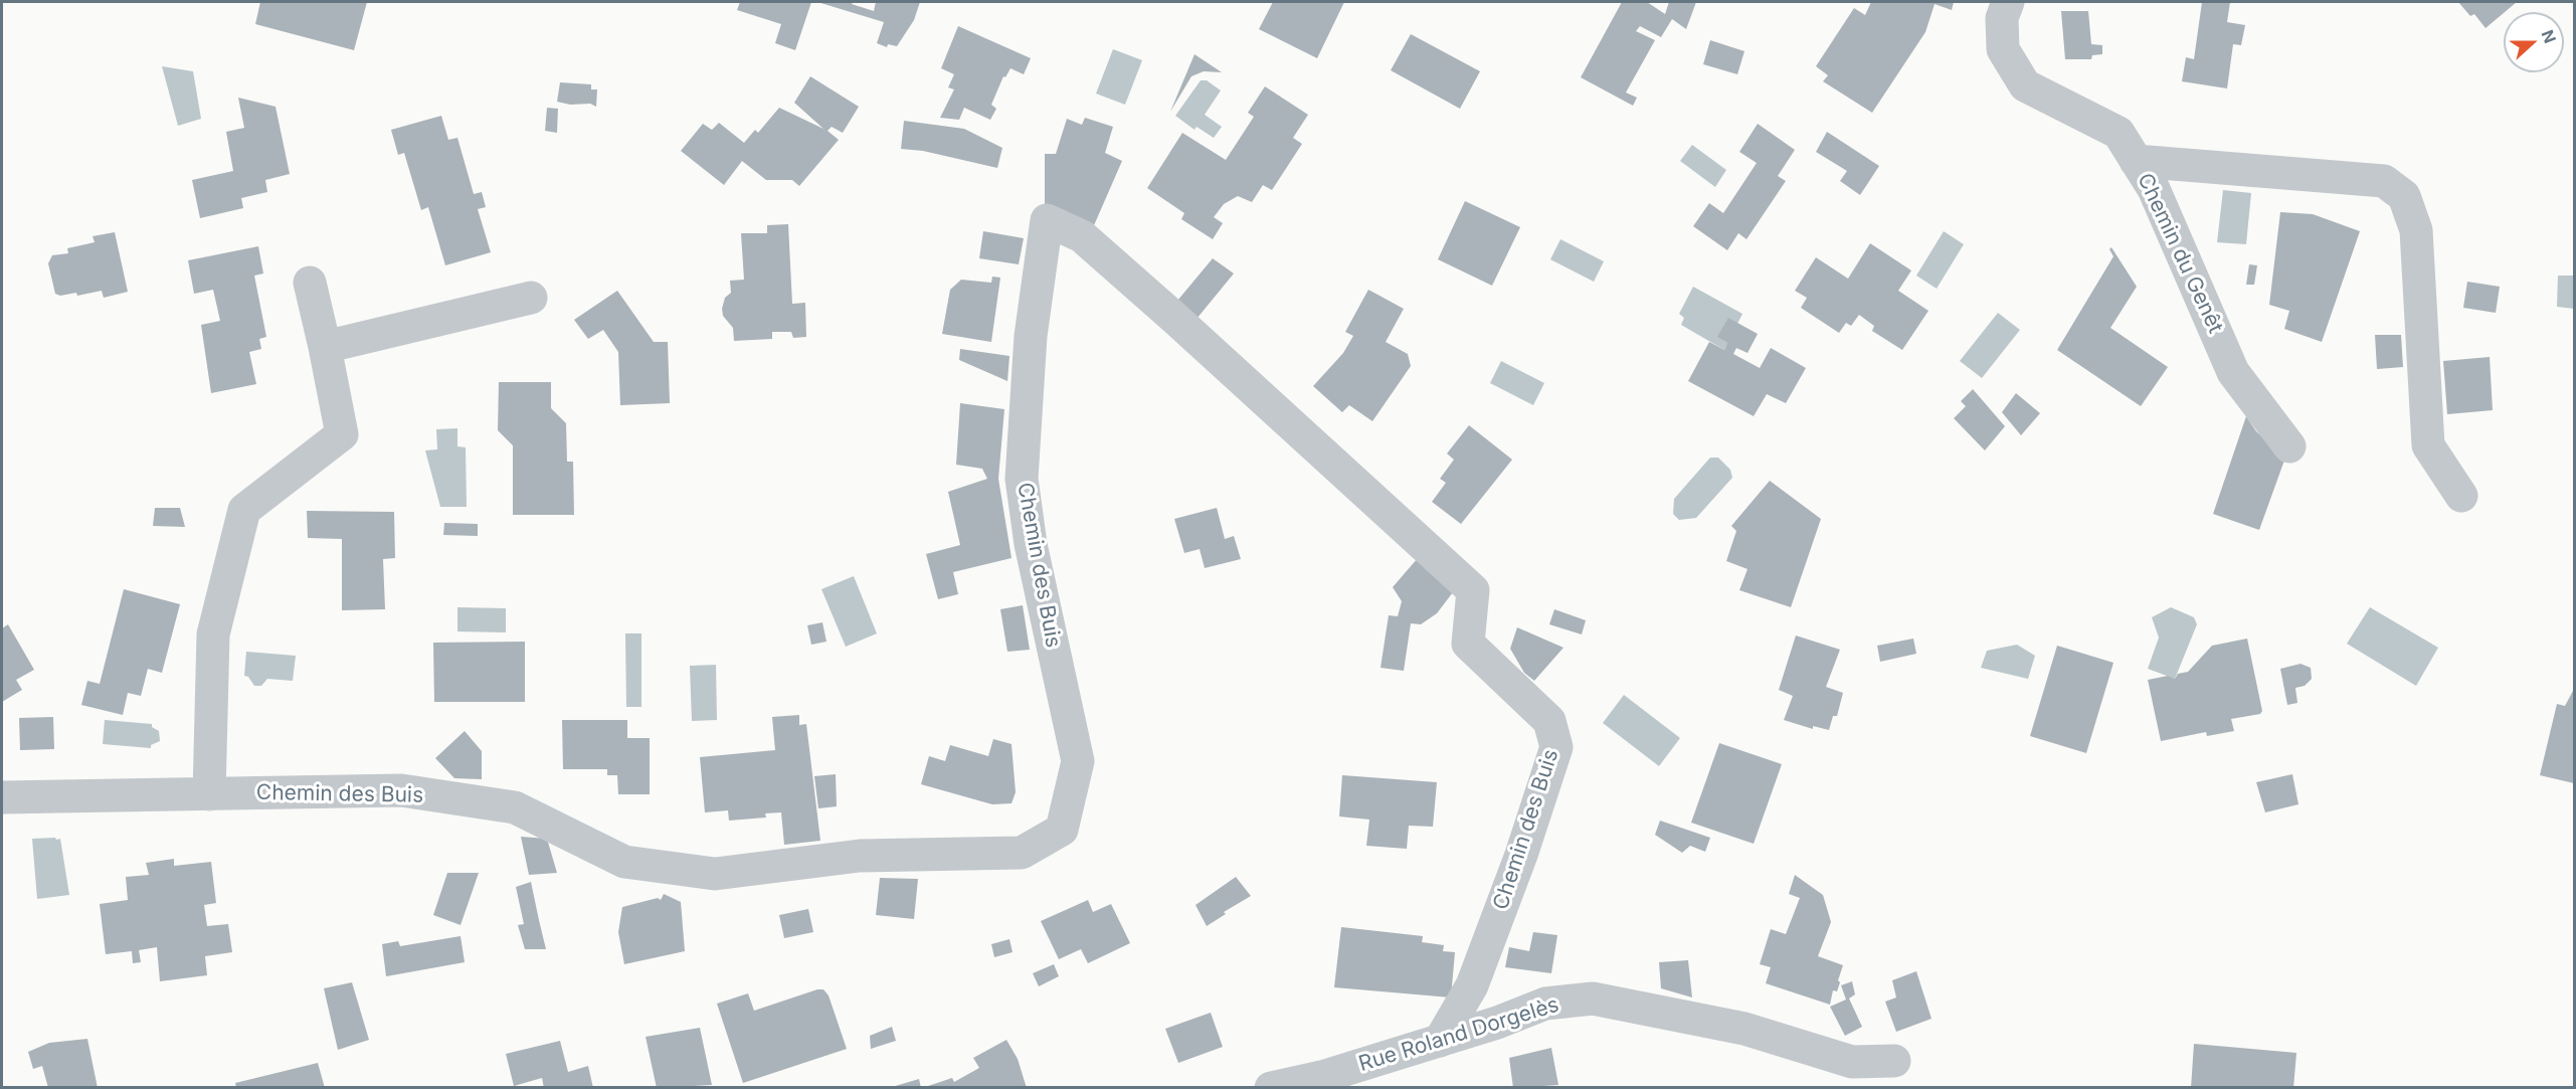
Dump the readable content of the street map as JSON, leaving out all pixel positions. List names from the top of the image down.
{
  "streets": {
    "street": ["Chemin du Genêt", "Chemin des Buis", "Rue Roland Dorgelès"]
  },
  "crossings": [
    ["Chemin des Buis", "Rue Roland Dorgelès"]
  ],
  "north": "right"
}
